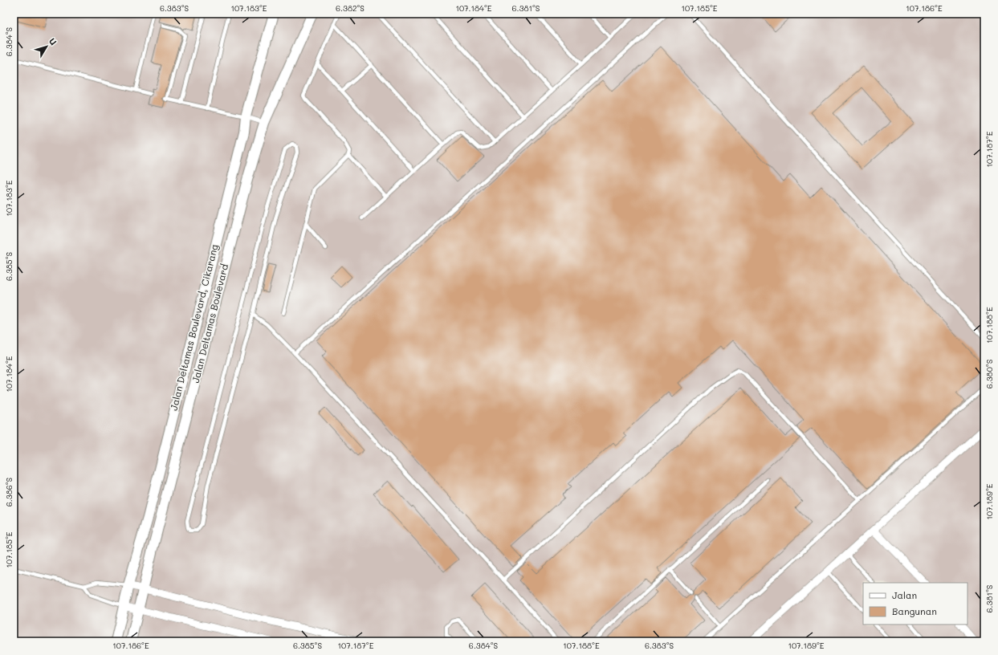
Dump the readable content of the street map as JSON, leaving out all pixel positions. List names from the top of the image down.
{
  "streets": {
    "street": ["Jalan Deltamas Boulevard", "Jalan Deltamas Boulevard, Cikarang"]
  },
  "legend": ["Jalan", "Bangunan"],
  "north": "top right",
  "coordinates": [
    "6.383°S",
    "107.183°E",
    "6.382°S",
    "107.184°E",
    "6.381°S",
    "107.185°E",
    "107.186°E",
    "6.384°S",
    "107.187°E",
    "6.385°S",
    "107.188°E",
    "6.380°S",
    "6.386°S",
    "107.189°E"
  ]
}
